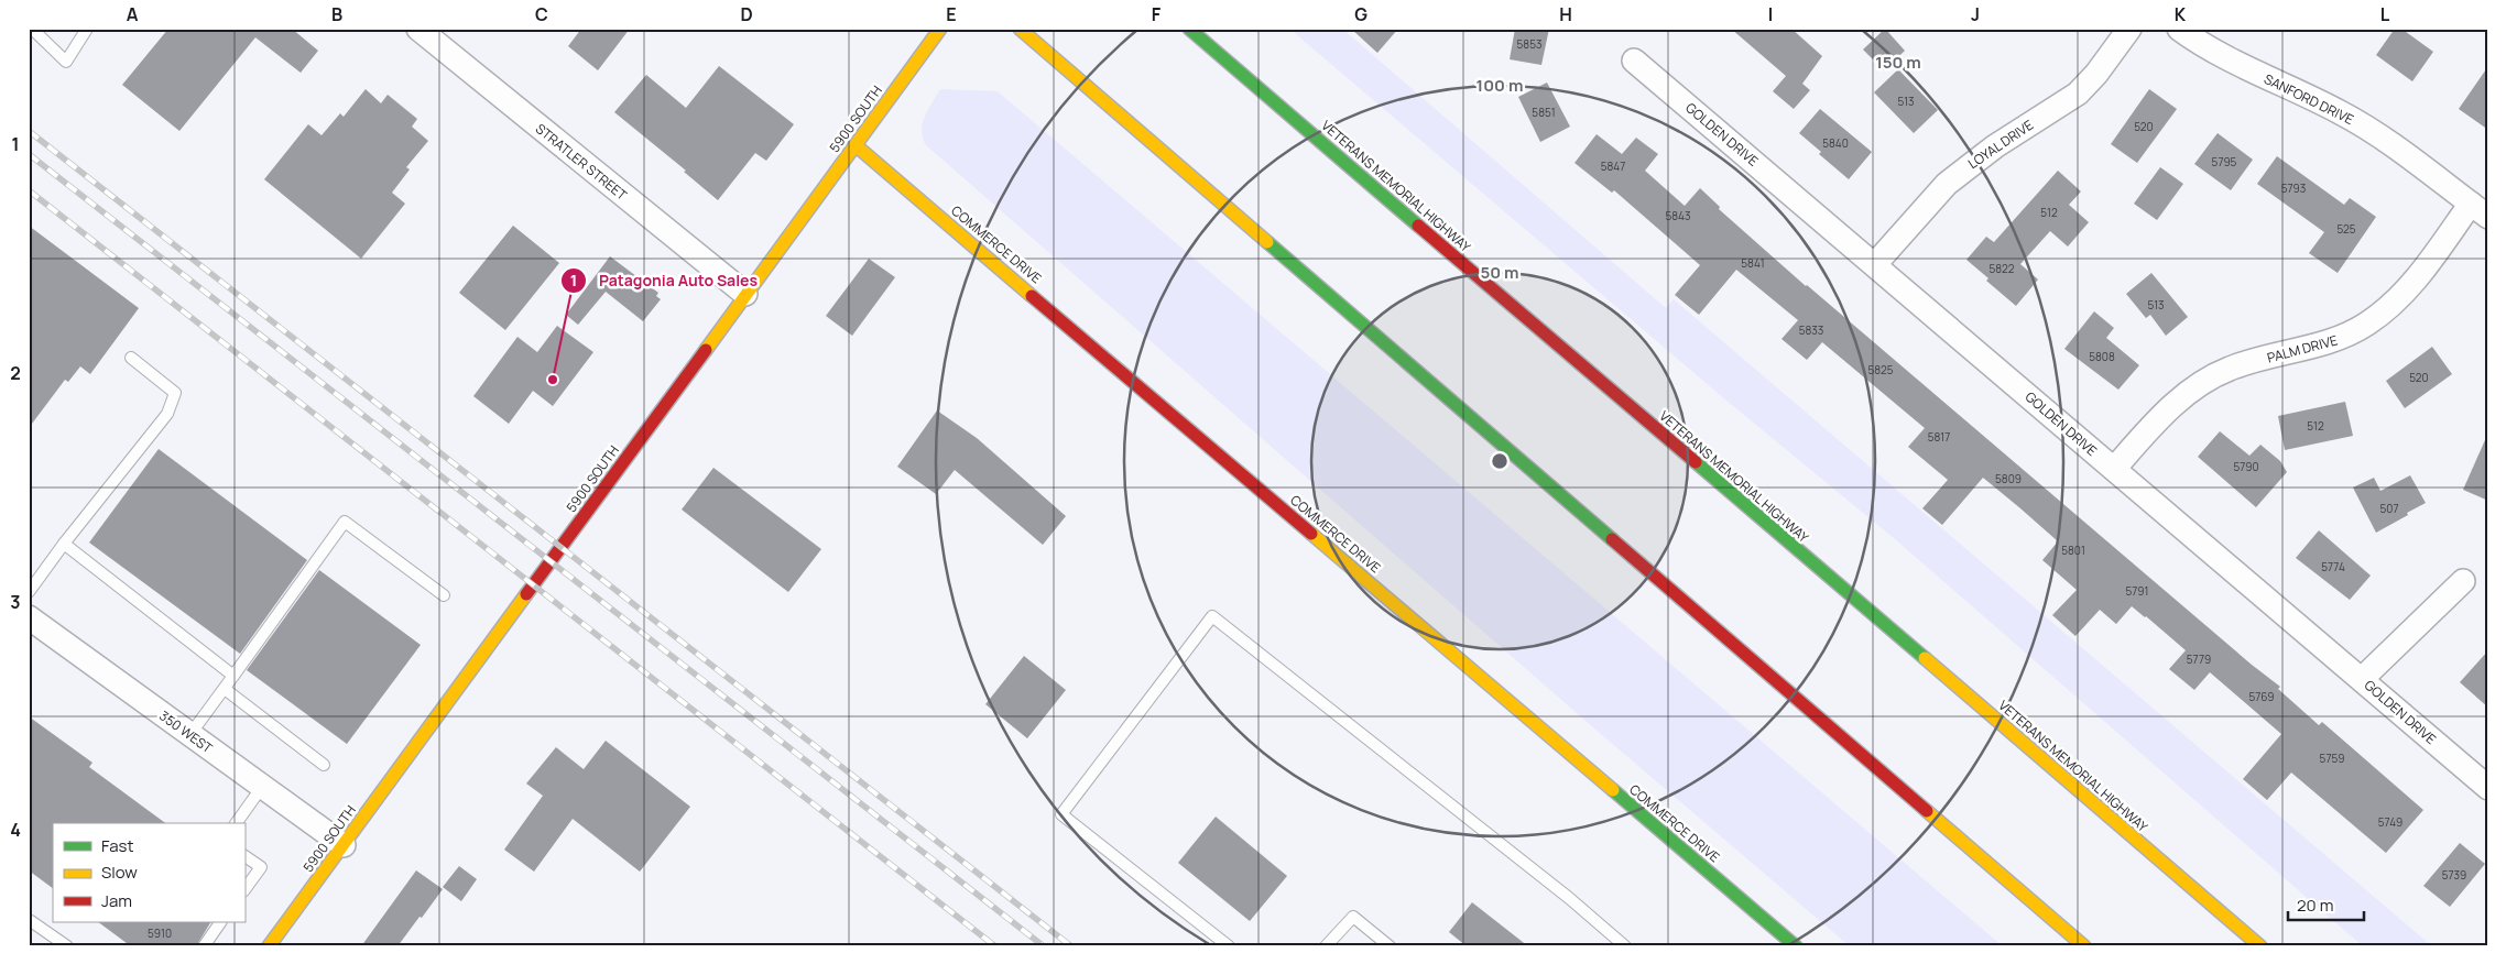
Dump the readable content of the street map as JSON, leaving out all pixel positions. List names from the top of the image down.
{
  "streets": {
    "main road": ["5900 SOUTH", "VETERANS MEMORIAL HIGHWAY", "COMMERCE DRIVE"],
    "street": [
      "SANFORD DRIVE",
      "GOLDEN DRIVE",
      "LOYAL DRIVE",
      "STRATLER STREET",
      "PALM DRIVE",
      "350 WEST"
    ]
  },
  "crossings": [
    ["SANFORD DRIVE", "PALM DRIVE"],
    ["5900 SOUTH", "STRATLER STREET"],
    ["5900 SOUTH", "COMMERCE DRIVE"],
    ["5900 SOUTH", "350 WEST"],
    ["GOLDEN DRIVE", "LOYAL DRIVE"],
    ["GOLDEN DRIVE", "PALM DRIVE"]
  ],
  "places": ["Patagonia Auto Sales"],
  "house_numbers": [
    "5853",
    "513",
    "5851",
    "520",
    "5840",
    "5795",
    "5847",
    "5793",
    "512",
    "5843",
    "525",
    "5841",
    "5822",
    "513",
    "5833",
    "5808",
    "5825",
    "520",
    "512",
    "5817",
    "5790",
    "5809",
    "507",
    "5801",
    "5774",
    "5791",
    "5779",
    "5769",
    "5759",
    "5749",
    "5739",
    "5910"
  ],
  "legend": ["Fast", "Slow", "Jam"],
  "scale_bar": "20 m",
  "grid": {
    "columns": [
      "A",
      "B",
      "C",
      "D",
      "E",
      "F",
      "G",
      "H",
      "I",
      "J",
      "K",
      "L"
    ],
    "rows": [
      "1",
      "2",
      "3",
      "4"
    ]
  },
  "rings": ["150 m", "100 m", "50 m"]
}
